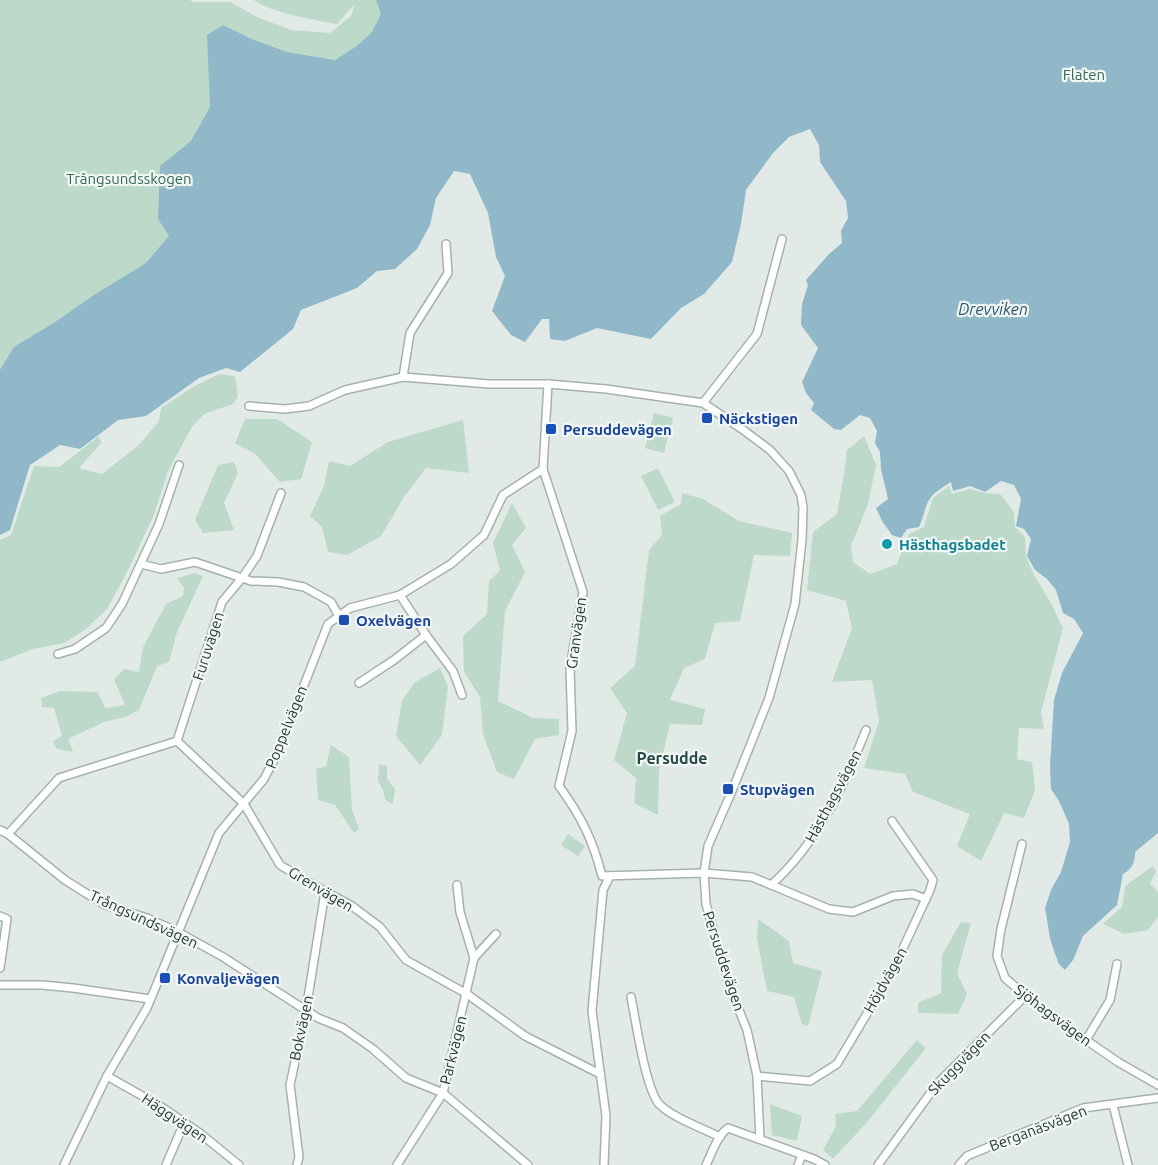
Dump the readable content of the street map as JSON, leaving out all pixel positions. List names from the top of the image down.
{
  "streets": {
    "street": [
      "Granvägen",
      "Furuvägen",
      "Poppelvägen",
      "Hästhagsvägen",
      "Grenvägen",
      "Trångsundsvägen",
      "Persuddevägen",
      "Höjdvägen",
      "Sjöhagsvägen",
      "Bokvägen",
      "Parkvägen",
      "Skuggvägen",
      "Häggvägen",
      "Berganäsvägen"
    ]
  },
  "crossings": [
    ["Granvägen", "Poppelvägen"],
    ["Granvägen", "Persuddevägen"],
    ["Furuvägen", "Grenvägen"],
    ["Poppelvägen", "Grenvägen"],
    ["Poppelvägen", "Trångsundsvägen"],
    ["Poppelvägen", "Häggvägen"],
    ["Grenvägen", "Bokvägen"],
    ["Grenvägen", "Parkvägen"],
    ["Trångsundsvägen", "Bokvägen"],
    ["Trångsundsvägen", "Parkvägen"],
    ["Persuddevägen", "Höjdvägen"],
    ["Sjöhagsvägen", "Skuggvägen"]
  ],
  "districts": ["Persudde"],
  "water": ["Drevviken"],
  "parks": ["Flaten", "Trångsundsskogen"],
  "places": {
    "transit": [
      "Näckstigen",
      "Persuddevägen",
      "Oxelvägen",
      "Stupvägen",
      "Konvaljevägen"
    ],
    "other": ["Hästhagsbadet"]
  }
}
